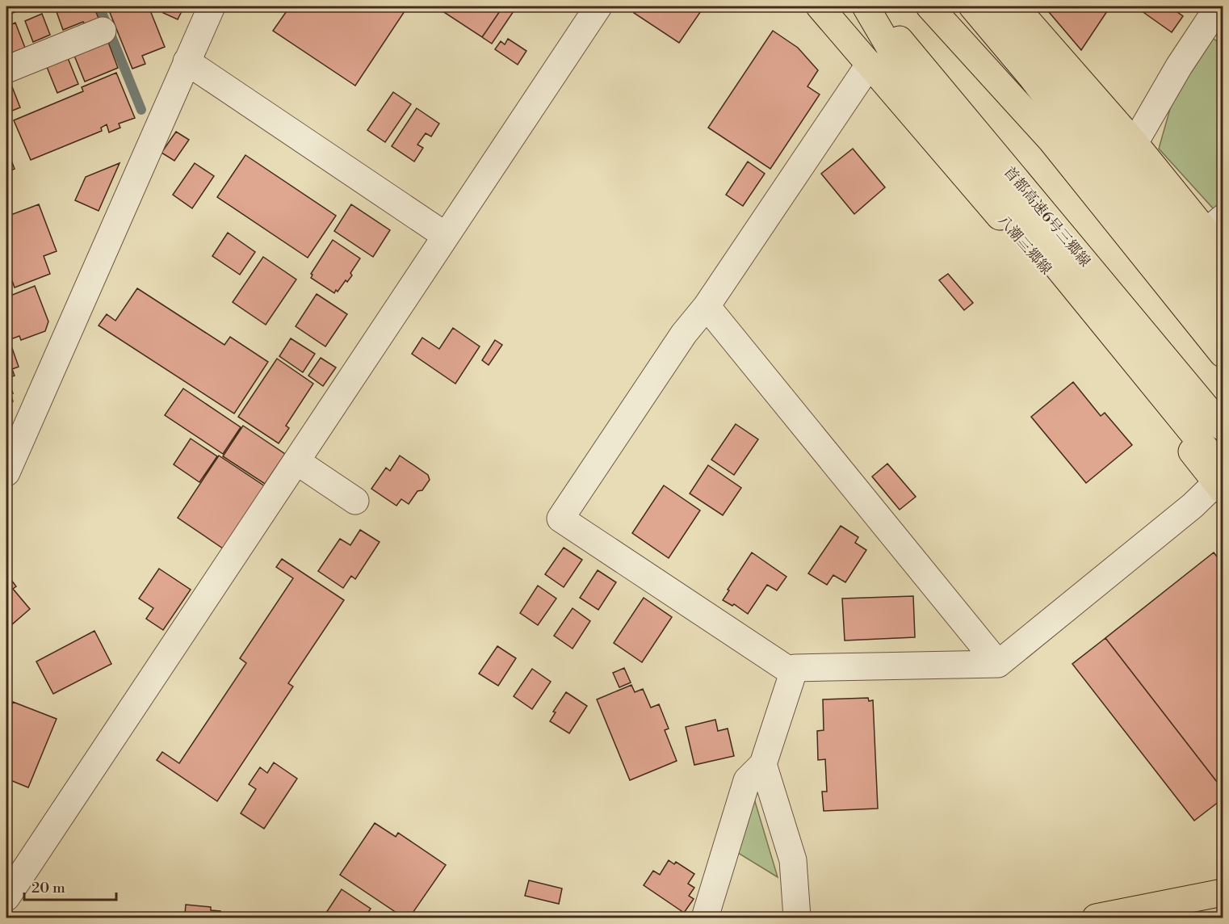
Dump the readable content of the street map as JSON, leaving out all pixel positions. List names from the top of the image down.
{
  "streets": {
    "main road": ["首都高速6号三郷線", "八潮三郷線"]
  },
  "scale_bar": "20 m"
}
